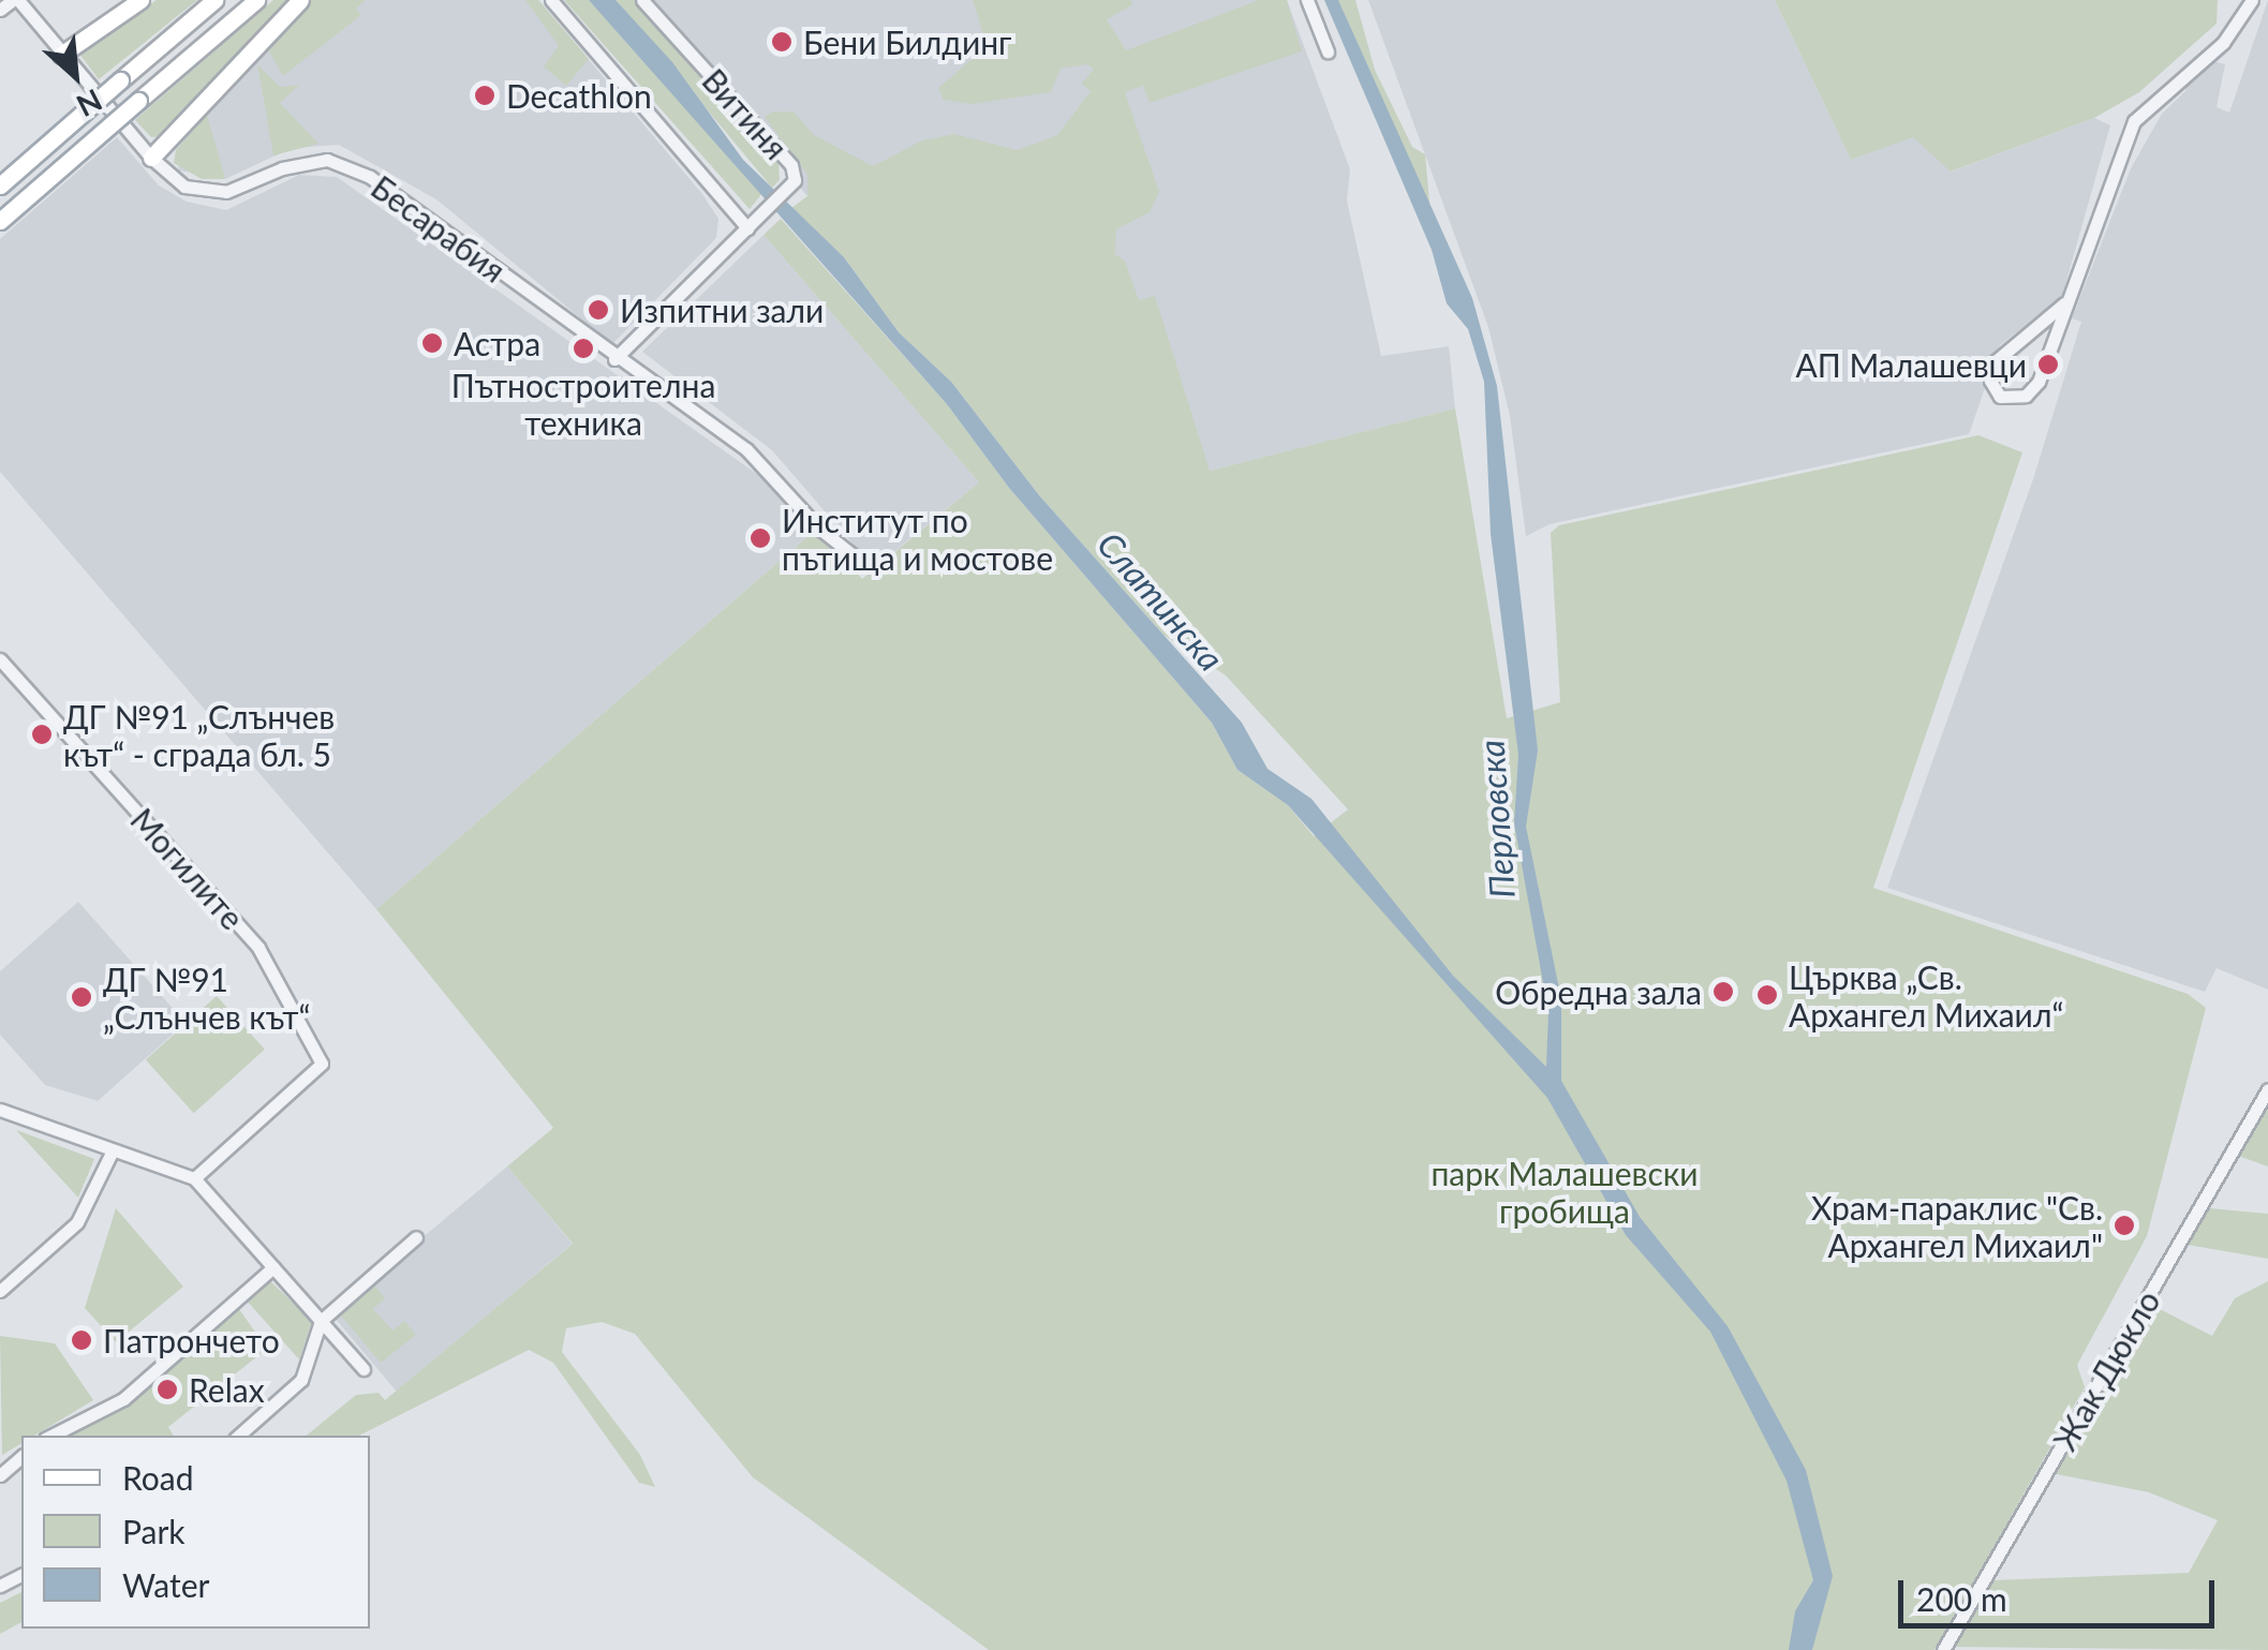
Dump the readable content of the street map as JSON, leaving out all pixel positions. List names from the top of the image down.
{
  "streets": {
    "street": [
      "Витиня",
      "Бесарабия",
      "Могилите",
      "Жак Дюкло"
    ]
  },
  "crossings": [
    ["Витиня", "Бесарабия"]
  ],
  "water": ["Слатинска", "Перловска"],
  "parks": ["парк Малашевски гробища"],
  "places": [
    "Бени Билдинг",
    "Decathlon",
    "Изпитни зали",
    "Астра",
    "Пътностроителна техника",
    "АП Малашевци",
    "Институт по пътища и мостове",
    "ДГ №91 „Слънчев кът“ - сграда бл. 5",
    "Обредна зала",
    "Църква „Св. Архангел Михаил“",
    "ДГ №91 „Слънчев кът“",
    "Храм-параклис \"Св. Архангел Михаил\"",
    "Патрончето",
    "Relax"
  ],
  "legend": ["Road", "Park", "Water"],
  "scale_bar": "200 m",
  "north": "bottom right"
}
